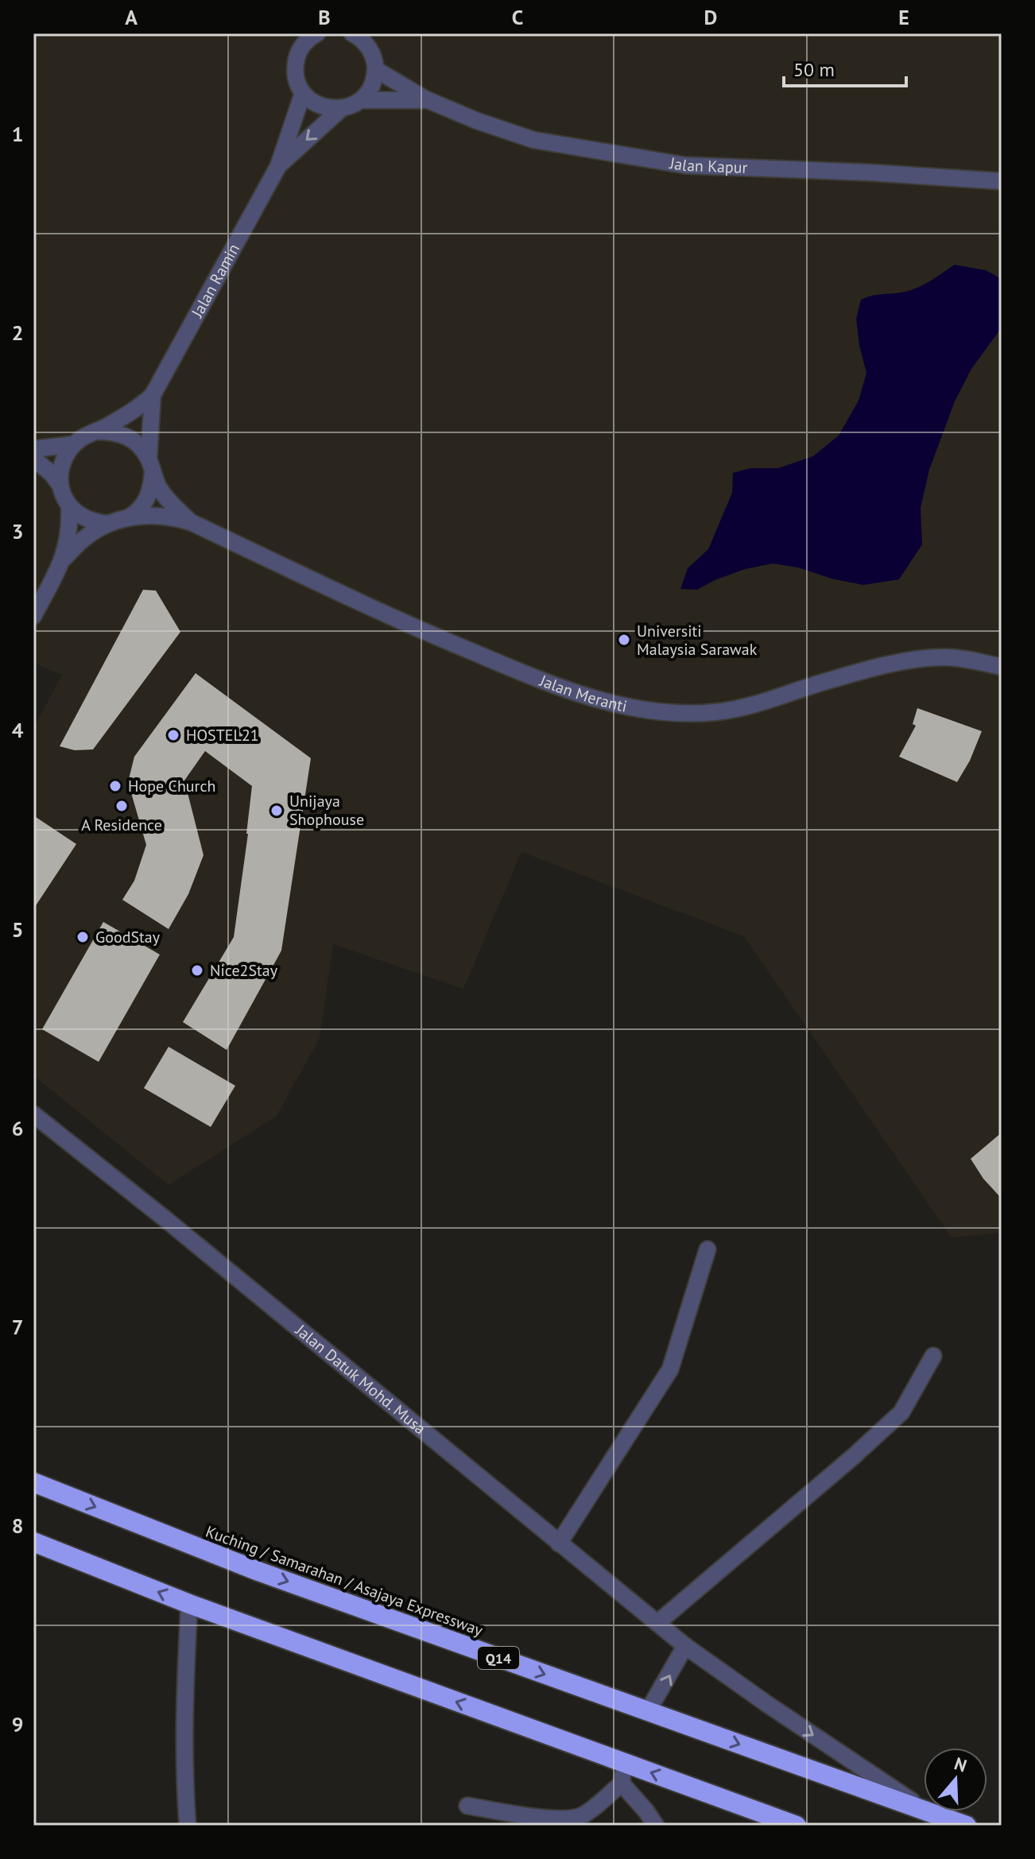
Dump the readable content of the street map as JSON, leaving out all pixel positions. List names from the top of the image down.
{
  "streets": {
    "highway": ["Kuching / Samarahan / Asajaya Expressway", "Q14"],
    "street": [
      "Jalan Kapur",
      "Jalan Ramin",
      "Jalan Meranti",
      "Jalan Datuk Mohd. Musa"
    ]
  },
  "crossings": [
    ["Jalan Kapur", "Jalan Ramin"],
    ["Jalan Datuk Mohd. Musa", "Kuching / Samarahan / Asajaya Expressway"]
  ],
  "places": [
    "Universiti Malaysia Sarawak",
    "HOSTEL21",
    "Hope Church",
    "A Residence",
    "Unijaya Shophouse",
    "GoodStay",
    "Nice2Stay"
  ],
  "scale_bar": "50 m",
  "north": "top",
  "grid": {
    "columns": [
      "A",
      "B",
      "C",
      "D",
      "E"
    ],
    "rows": [
      "1",
      "2",
      "3",
      "4",
      "5",
      "6",
      "7",
      "8",
      "9"
    ]
  }
}
